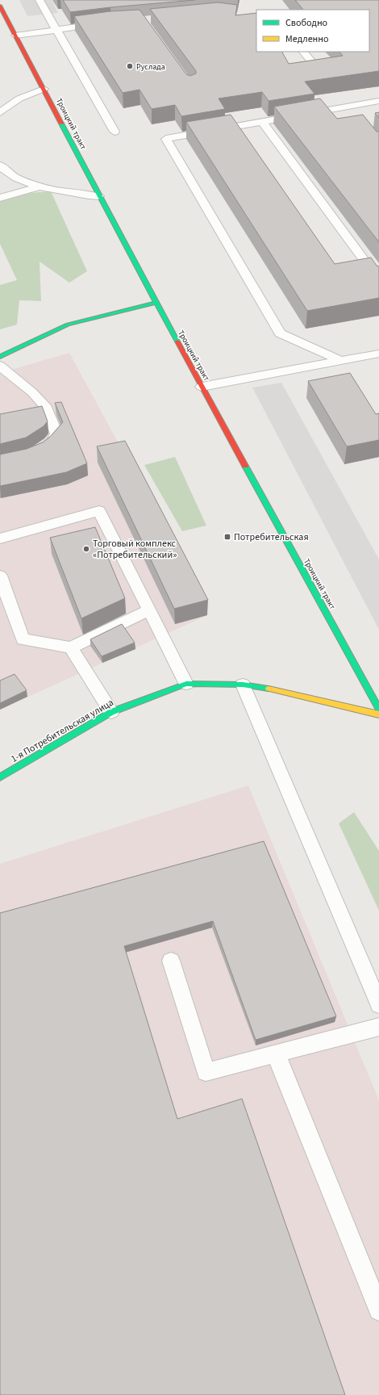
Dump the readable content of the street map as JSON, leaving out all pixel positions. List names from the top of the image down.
{
  "streets": {
    "main road": ["Троицкий тракт", "1-я Потребительская улица"]
  },
  "places": {
    "other": ["Руслада", "Торговый комплекс «Потребительский»"],
    "transit": ["Потребительская"]
  },
  "legend": ["Свободно", "Медленно"]
}
